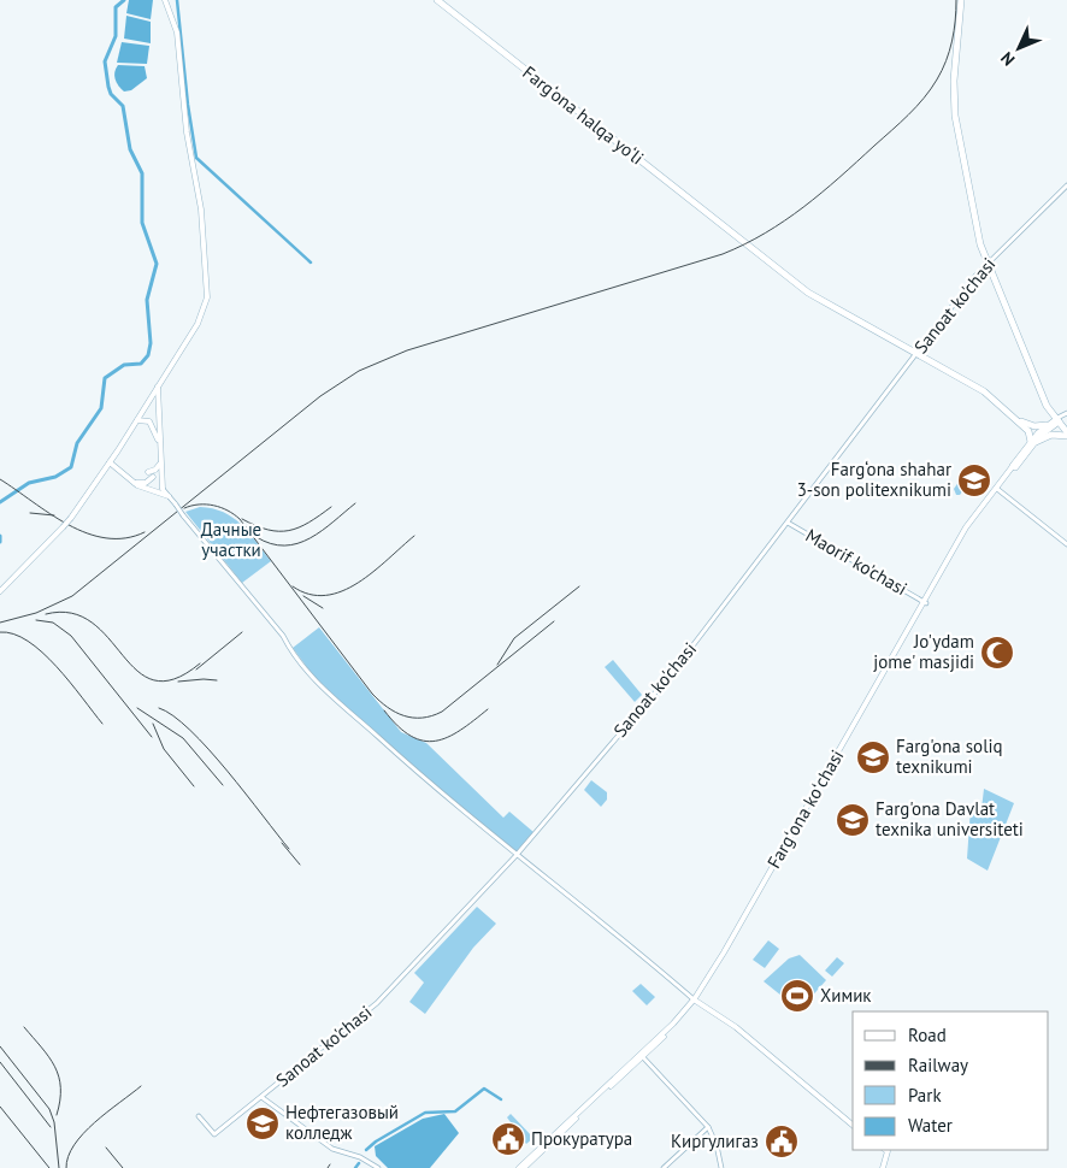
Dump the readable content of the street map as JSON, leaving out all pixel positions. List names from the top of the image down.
{
  "streets": {
    "highway": ["Farg‘ona halqa yo‘li", "Fargʻona koʻchasi"],
    "main road": ["Sanoat ko'chasi", "Maorif ko'chasi"]
  },
  "crossings": [
    ["Farg‘ona halqa yo‘li", "Sanoat ko'chasi"],
    ["Sanoat ko'chasi", "Maorif ko'chasi"],
    ["Maorif ko'chasi", "Fargʻona koʻchasi"]
  ],
  "parks": ["Дачные участки"],
  "places": {
    "school or university": [
      "Farg‘ona shahar 3-son politexnikumi",
      "Farg'ona soliq texnikumi",
      "Farg'ona Davlat texnika universiteti",
      "Нефтегазовый колледж"
    ],
    "mosque": ["Jo'ydam jome' masjidi"],
    "sports": ["Химик"],
    "public building": ["Прокуратура", "Киргулигаз"]
  },
  "legend": [
    "Road",
    "Railway",
    "Park",
    "Water"
  ],
  "north": "bottom left"
}
